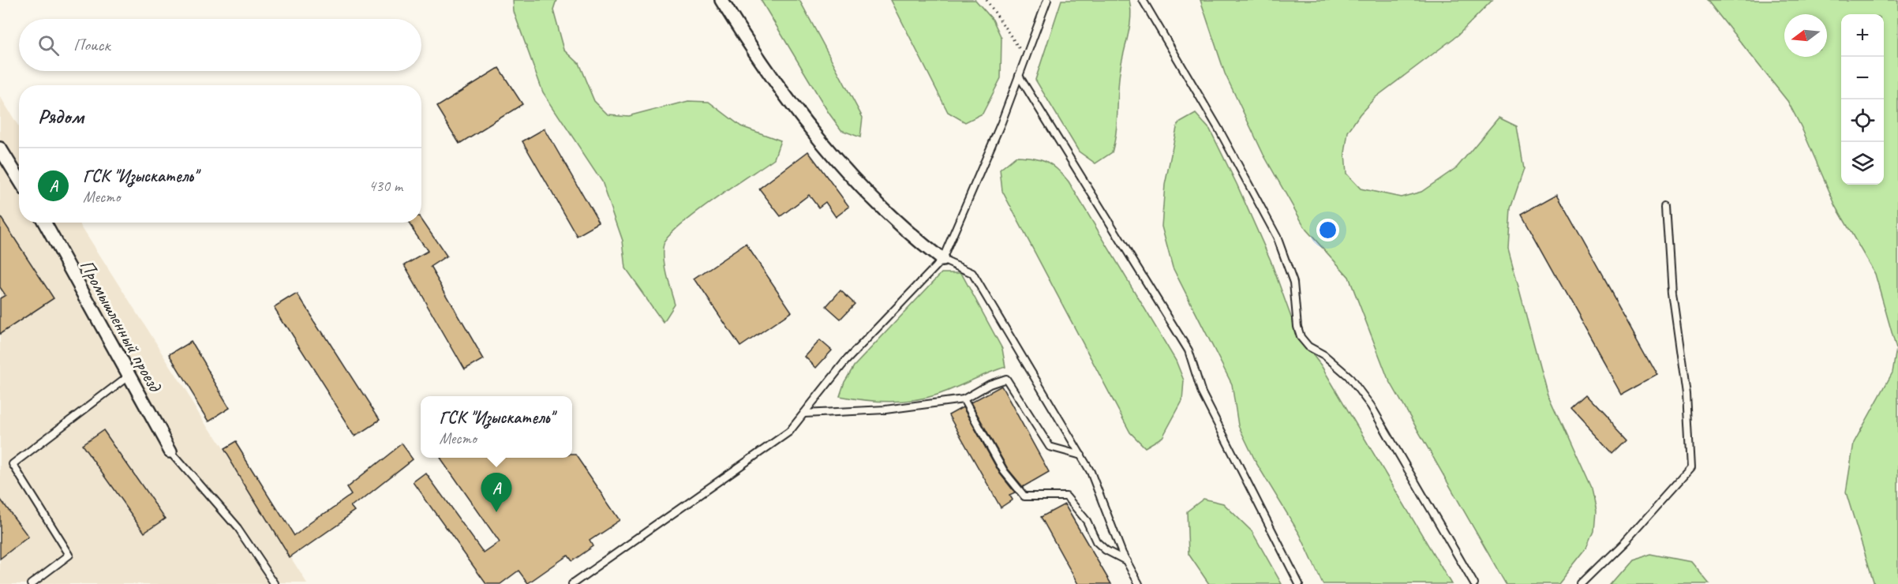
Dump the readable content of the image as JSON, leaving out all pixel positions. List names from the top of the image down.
{
  "streets": {
    "street": ["Промышленный проезд"]
  },
  "north": "left",
  "page": {
    "map_buttons": ["+", "−"],
    "search": "Поиск",
    "heading": "Рядом",
    "list": [
      {
        "mark": "A",
        "name": "ГСК \"Изыскатель\"",
        "note": "Место",
        "value": "430 m"
      }
    ],
    "popup": ["ГСК \"Изыскатель\"", "Место"],
    "pins": "A"
  }
}
